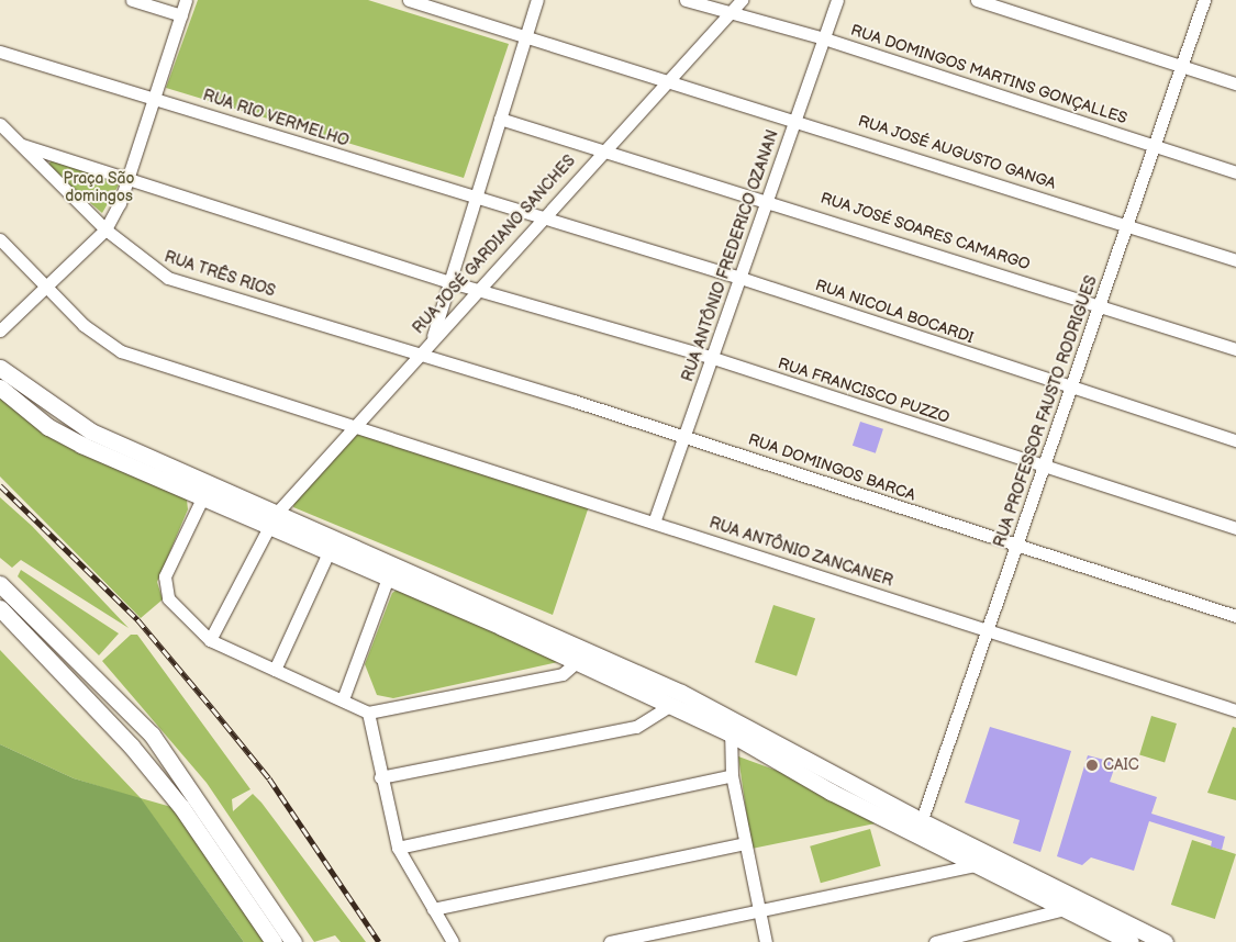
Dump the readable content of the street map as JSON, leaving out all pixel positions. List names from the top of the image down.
{
  "streets": {
    "street": [
      "RUA DOMINGOS MARTINS GONÇALLES",
      "RUA RIO VERMELHO",
      "RUA JOSÉ AUGUSTO GANGA",
      "RUA JOSÉ SOARES CAMARGO",
      "RUA JOSÉ GARDIANO SANCHES",
      "RUA ANTÔNIO FREDERICO OZANAN",
      "RUA TRÊS RIOS",
      "RUA NICOLA BOCARDI",
      "RUA FRANCISCO PUZZO",
      "RUA PROFESSOR FAUSTO RODRIGUES",
      "RUA DOMINGOS BARCA",
      "RUA ANTÔNIO ZANCANER"
    ]
  },
  "crossings": [
    ["RUA DOMINGOS MARTINS GONÇALLES", "RUA JOSÉ GARDIANO SANCHES"],
    ["RUA DOMINGOS MARTINS GONÇALLES", "RUA ANTÔNIO FREDERICO OZANAN"],
    ["RUA DOMINGOS MARTINS GONÇALLES", "RUA PROFESSOR FAUSTO RODRIGUES"],
    ["RUA RIO VERMELHO", "RUA JOSÉ GARDIANO SANCHES"],
    ["RUA RIO VERMELHO", "RUA NICOLA BOCARDI"],
    ["RUA JOSÉ AUGUSTO GANGA", "RUA JOSÉ GARDIANO SANCHES"],
    ["RUA JOSÉ AUGUSTO GANGA", "RUA ANTÔNIO FREDERICO OZANAN"],
    ["RUA JOSÉ AUGUSTO GANGA", "RUA PROFESSOR FAUSTO RODRIGUES"],
    ["RUA JOSÉ SOARES CAMARGO", "RUA JOSÉ GARDIANO SANCHES"],
    ["RUA JOSÉ SOARES CAMARGO", "RUA ANTÔNIO FREDERICO OZANAN"],
    ["RUA JOSÉ SOARES CAMARGO", "RUA PROFESSOR FAUSTO RODRIGUES"],
    ["RUA JOSÉ GARDIANO SANCHES", "RUA TRÊS RIOS"],
    ["RUA JOSÉ GARDIANO SANCHES", "RUA NICOLA BOCARDI"],
    ["RUA JOSÉ GARDIANO SANCHES", "RUA FRANCISCO PUZZO"],
    ["RUA JOSÉ GARDIANO SANCHES", "RUA DOMINGOS BARCA"],
    ["RUA JOSÉ GARDIANO SANCHES", "RUA ANTÔNIO ZANCANER"],
    ["RUA ANTÔNIO FREDERICO OZANAN", "RUA NICOLA BOCARDI"],
    ["RUA ANTÔNIO FREDERICO OZANAN", "RUA FRANCISCO PUZZO"],
    ["RUA ANTÔNIO FREDERICO OZANAN", "RUA DOMINGOS BARCA"],
    ["RUA ANTÔNIO FREDERICO OZANAN", "RUA ANTÔNIO ZANCANER"],
    ["RUA TRÊS RIOS", "RUA FRANCISCO PUZZO"],
    ["RUA TRÊS RIOS", "RUA DOMINGOS BARCA"],
    ["RUA NICOLA BOCARDI", "RUA PROFESSOR FAUSTO RODRIGUES"],
    ["RUA FRANCISCO PUZZO", "RUA PROFESSOR FAUSTO RODRIGUES"],
    ["RUA PROFESSOR FAUSTO RODRIGUES", "RUA DOMINGOS BARCA"],
    ["RUA PROFESSOR FAUSTO RODRIGUES", "RUA ANTÔNIO ZANCANER"]
  ],
  "parks": ["Praça São domingos"],
  "places": ["CAIC"]
}
